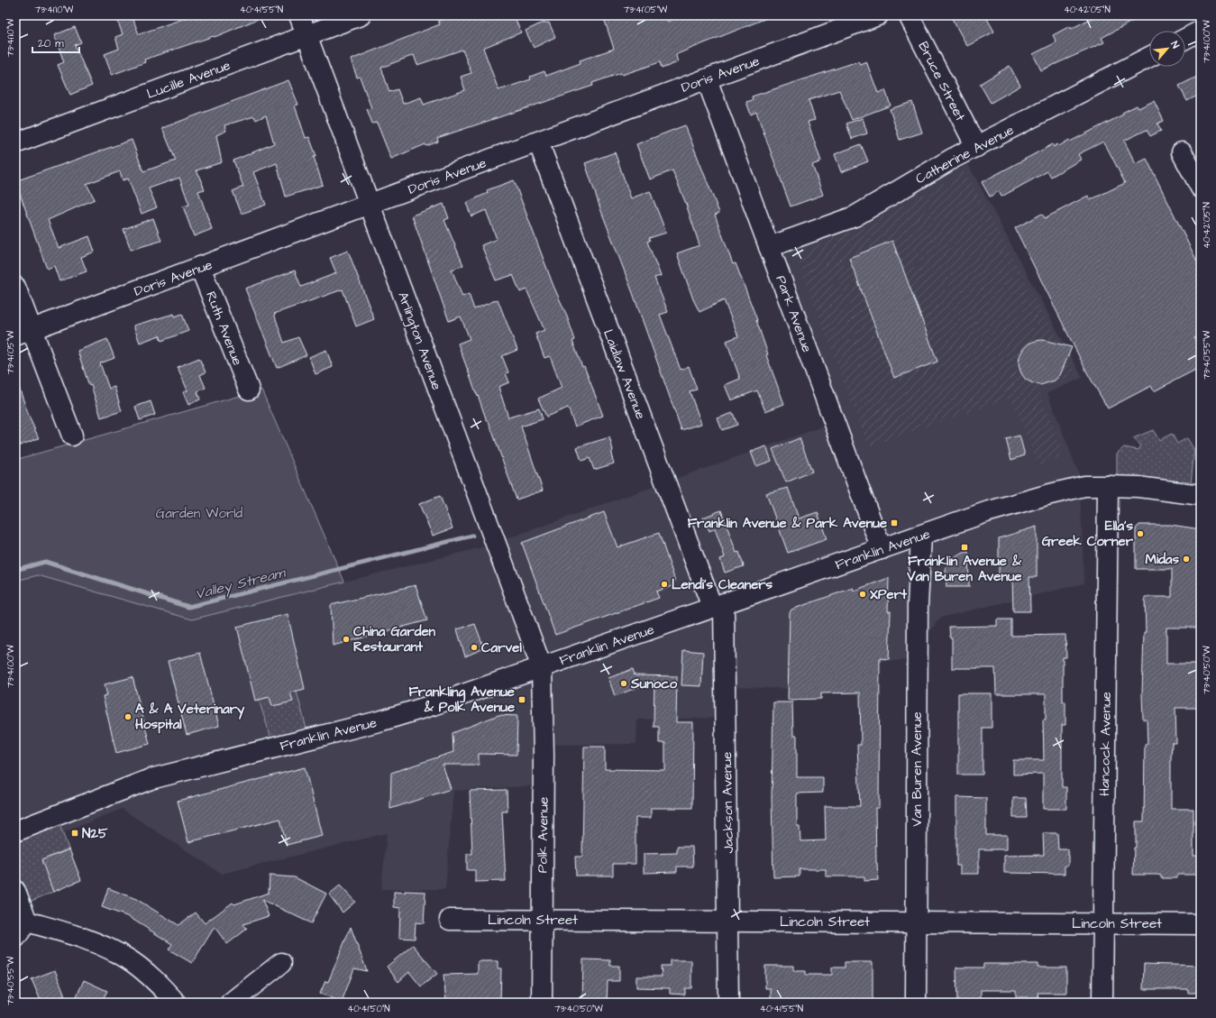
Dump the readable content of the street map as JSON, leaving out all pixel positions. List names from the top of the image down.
{
  "streets": {
    "street": [
      "Doris Avenue",
      "Lucille Avenue",
      "Bruce Street",
      "Catherine Avenue",
      "Park Avenue",
      "Ruth Avenue",
      "Arlington Avenue",
      "Laidlaw Avenue",
      "Franklin Avenue",
      "Hancock Avenue",
      "Van Buren Avenue",
      "Jackson Avenue",
      "Polk Avenue",
      "Lincoln Street"
    ]
  },
  "crossings": [
    ["Doris Avenue", "Park Avenue"],
    ["Doris Avenue", "Ruth Avenue"],
    ["Doris Avenue", "Arlington Avenue"],
    ["Doris Avenue", "Laidlaw Avenue"],
    ["Lucille Avenue", "Arlington Avenue"],
    ["Bruce Street", "Catherine Avenue"],
    ["Catherine Avenue", "Park Avenue"],
    ["Park Avenue", "Franklin Avenue"],
    ["Arlington Avenue", "Franklin Avenue"],
    ["Arlington Avenue", "Polk Avenue"],
    ["Laidlaw Avenue", "Franklin Avenue"],
    ["Laidlaw Avenue", "Jackson Avenue"],
    ["Franklin Avenue", "Hancock Avenue"],
    ["Franklin Avenue", "Van Buren Avenue"],
    ["Franklin Avenue", "Jackson Avenue"],
    ["Franklin Avenue", "Polk Avenue"],
    ["Hancock Avenue", "Lincoln Street"],
    ["Van Buren Avenue", "Lincoln Street"],
    ["Jackson Avenue", "Lincoln Street"],
    ["Polk Avenue", "Lincoln Street"]
  ],
  "water": ["Valley Stream"],
  "parks": ["Garden World"],
  "places": {
    "transit": [
      "Franklin Avenue & Park Avenue",
      "Franklin Avenue & Van Buren Avenue",
      "Frankling Avenue & Polk Avenue",
      "N25"
    ],
    "other": [
      "Ella's Greek Corner",
      "Midas",
      "Lendi's Cleaners",
      "XPert",
      "China Garden Restaurant",
      "Carvel",
      "Sunoco",
      "A & A Veterinary Hospital"
    ]
  },
  "scale_bar": "20 m",
  "north": "top right",
  "coordinates": [
    "73°41'10\"W",
    "40°41'55\"N",
    "73°41'05\"W",
    "40°42'05\"N",
    "73°41'00\"W",
    "73°40'55\"W",
    "73°40'50\"W",
    "40°41'50\"N"
  ]
}
